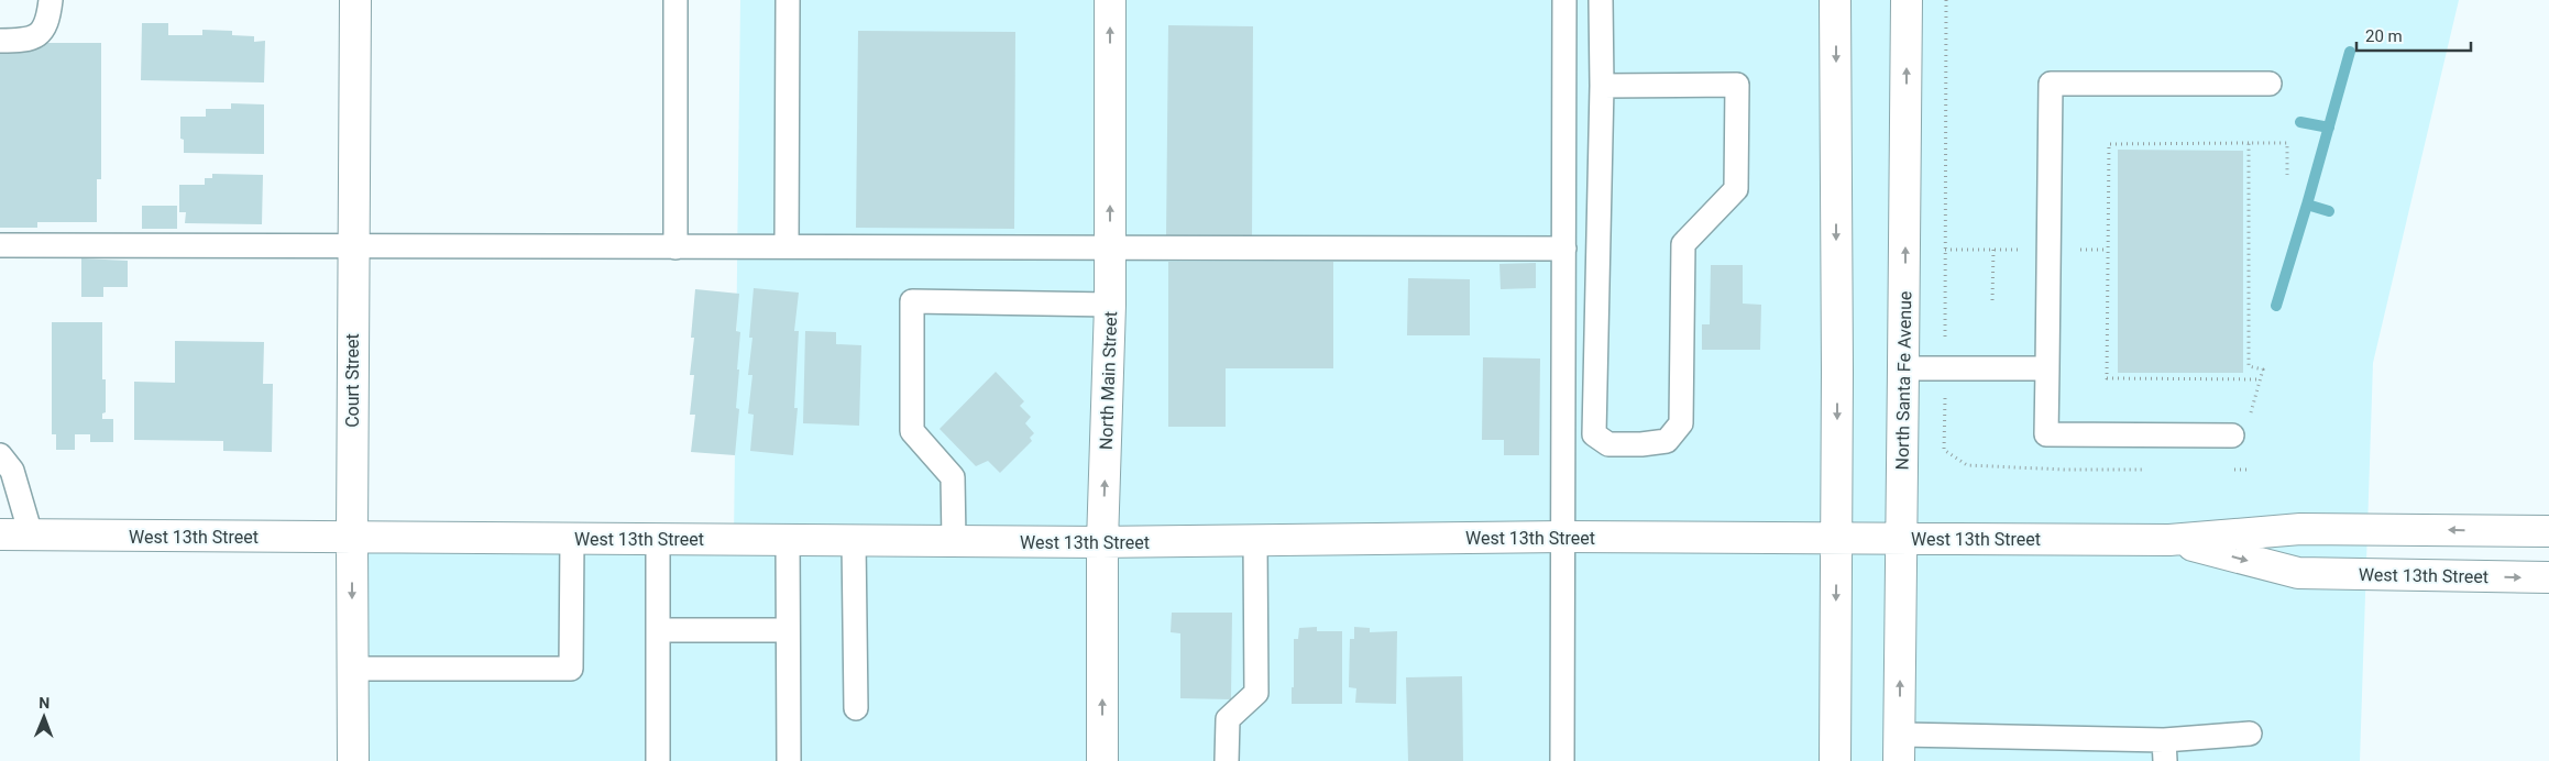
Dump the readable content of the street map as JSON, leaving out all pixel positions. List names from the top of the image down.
{
  "streets": {
    "main road": [
      "Court Street",
      "North Main Street",
      "North Santa Fe Avenue",
      "West 13th Street"
    ]
  },
  "crossings": [
    ["Court Street", "West 13th Street"],
    ["North Main Street", "West 13th Street"],
    ["North Santa Fe Avenue", "West 13th Street"]
  ],
  "one_way": ["North Main Street"],
  "scale_bar": "20 m",
  "north": "top"
}
